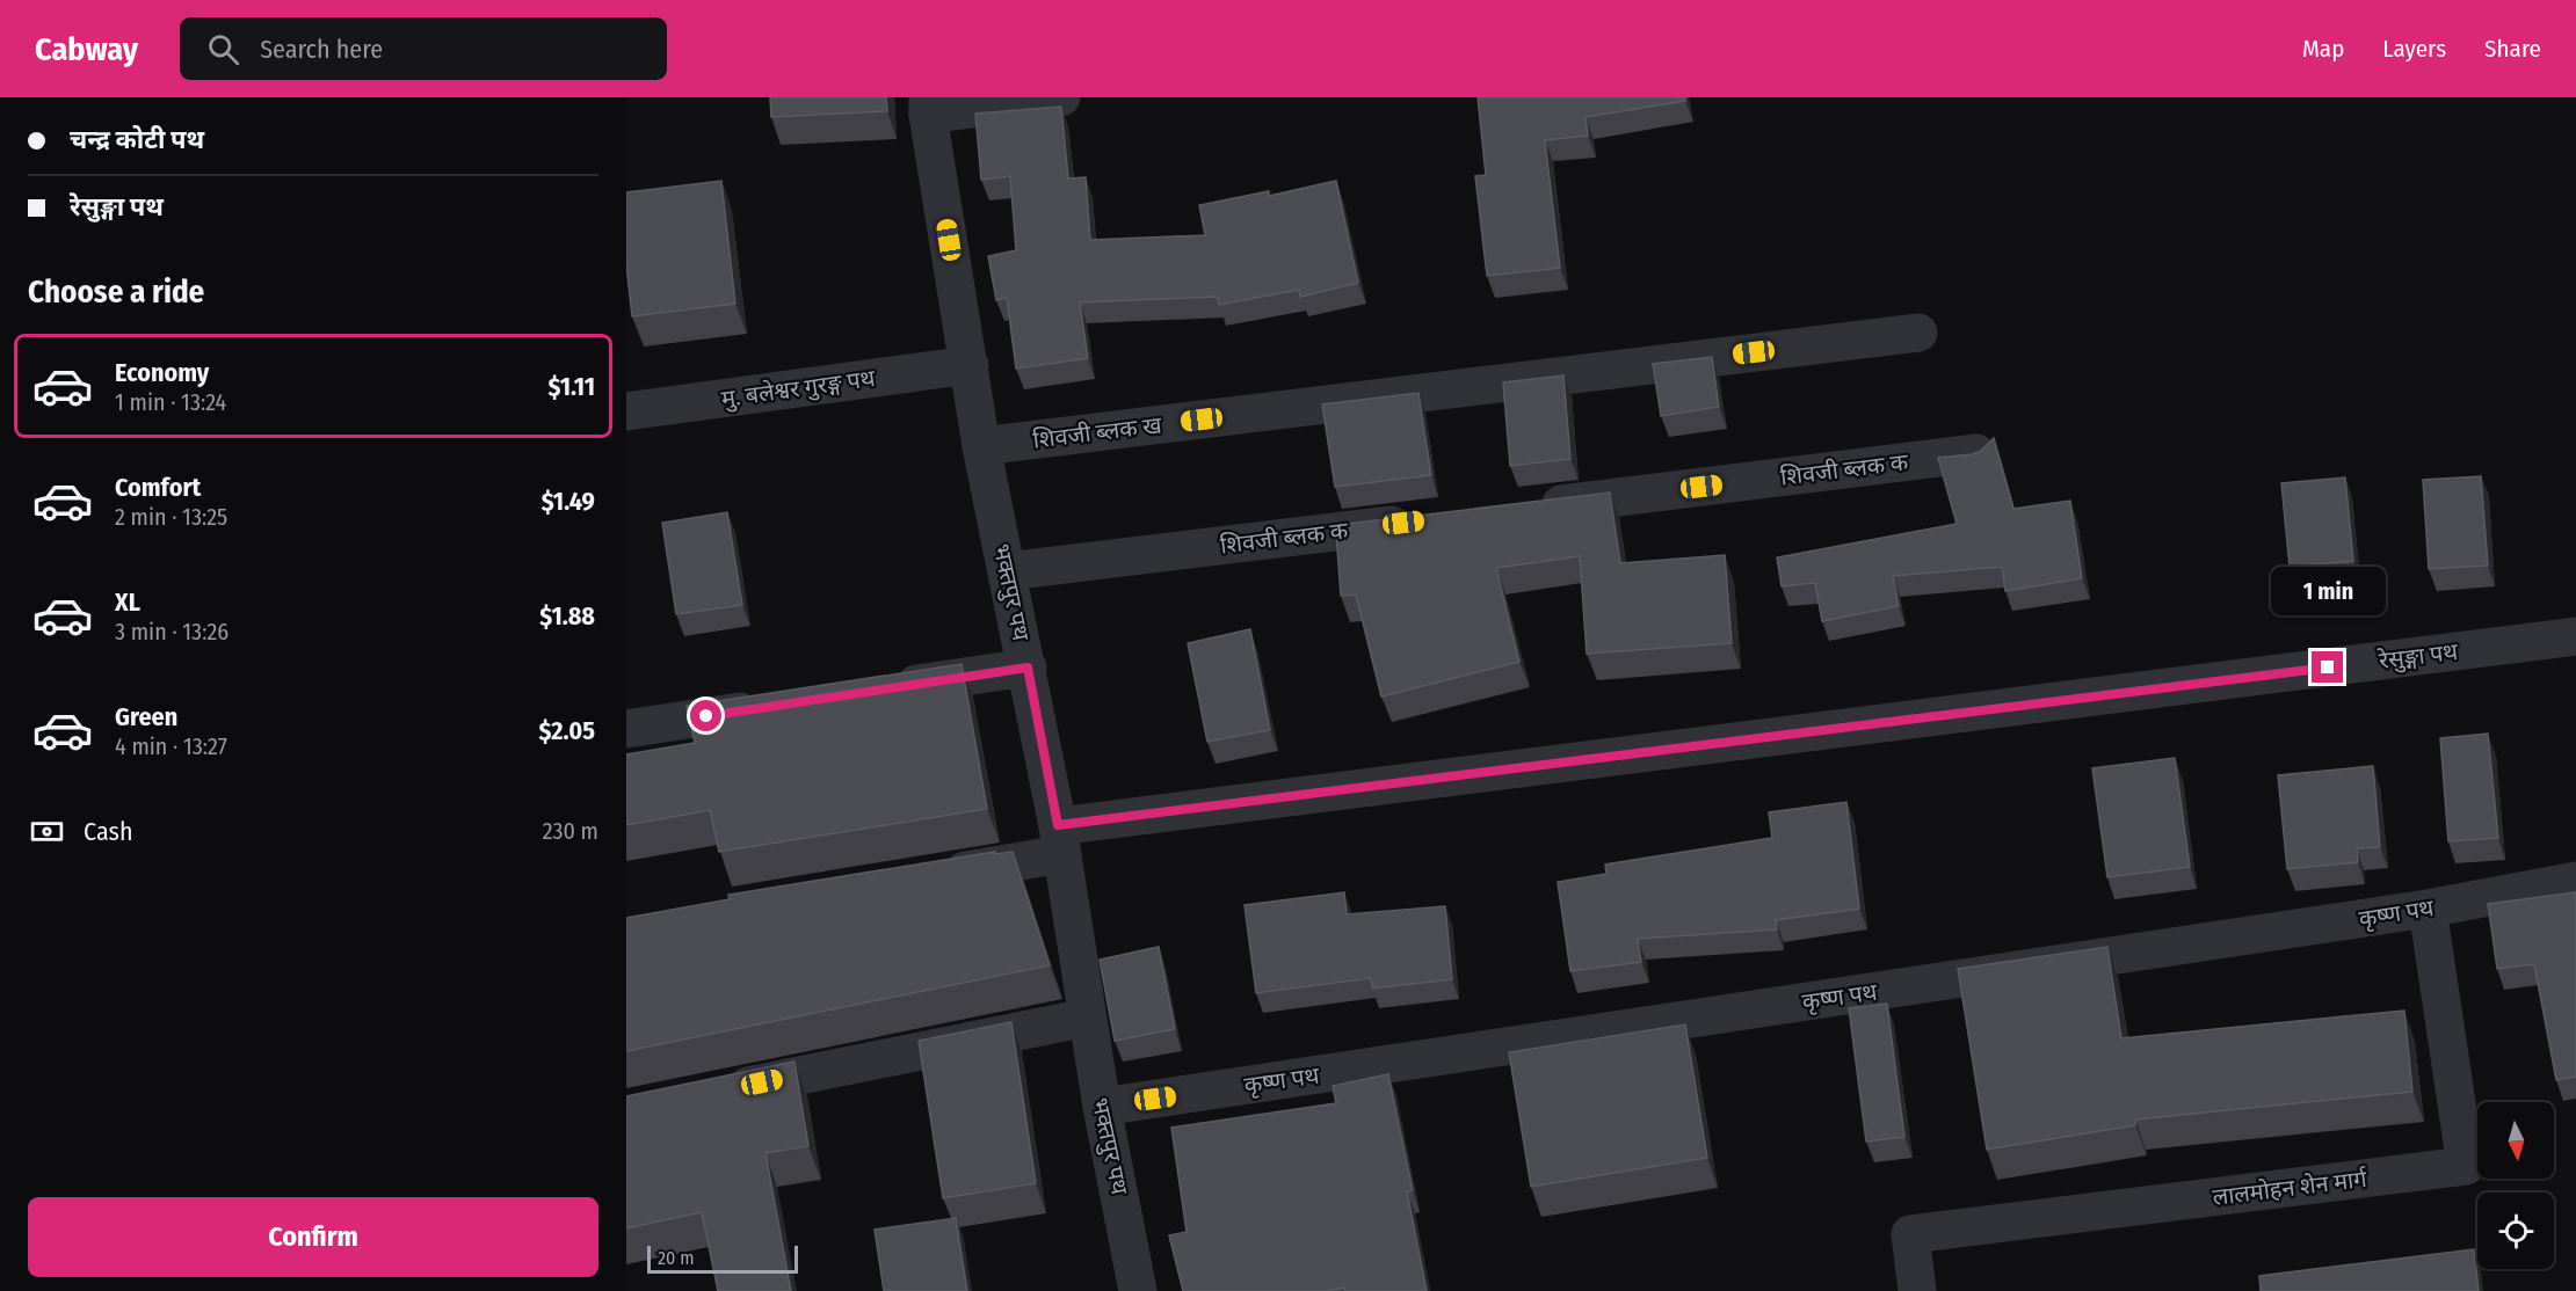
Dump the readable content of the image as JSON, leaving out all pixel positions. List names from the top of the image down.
{
  "streets": {
    "street": [
      "मु. बलेश्वर गुरङ्ग पथ",
      "शिवजी ब्लक ख",
      "शिवजी ब्लक क",
      "भक्तपुर पथ",
      "रेसुङ्गा पथ",
      "कृष्ण पथ",
      "लालमोहन शेन मार्ग"
    ]
  },
  "crossings": [
    ["मु. बलेश्वर गुरङ्ग पथ", "भक्तपुर पथ"],
    ["शिवजी ब्लक ख", "भक्तपुर पथ"],
    ["शिवजी ब्लक क", "भक्तपुर पथ"],
    ["भक्तपुर पथ", "रेसुङ्गा पथ"],
    ["भक्तपुर पथ", "कृष्ण पथ"],
    ["कृष्ण पथ", "लालमोहन शेन मार्ग"]
  ],
  "scale_bar": "20 m",
  "north": "bottom",
  "page": {
    "header": "Cabway",
    "search": "Search here",
    "nav": ["Map", "Layers", "Share"],
    "banner": ["चन्द्र कोटी पथ", "रेसुङ्गा पथ"],
    "heading": "Choose a ride",
    "list": [
      {
        "name": "Economy",
        "note": "1 min · 13:24",
        "value": "$1.11"
      },
      {
        "name": "Comfort",
        "note": "2 min · 13:25",
        "value": "$1.49"
      },
      {
        "name": "XL",
        "note": "3 min · 13:26",
        "value": "$1.88"
      },
      {
        "name": "Green",
        "note": "4 min · 13:27",
        "value": "$2.05"
      }
    ],
    "bubble": "1 min",
    "pay": ["Cash", "230 m"],
    "buttons": "Confirm",
    "scale": "20 m"
  }
}
